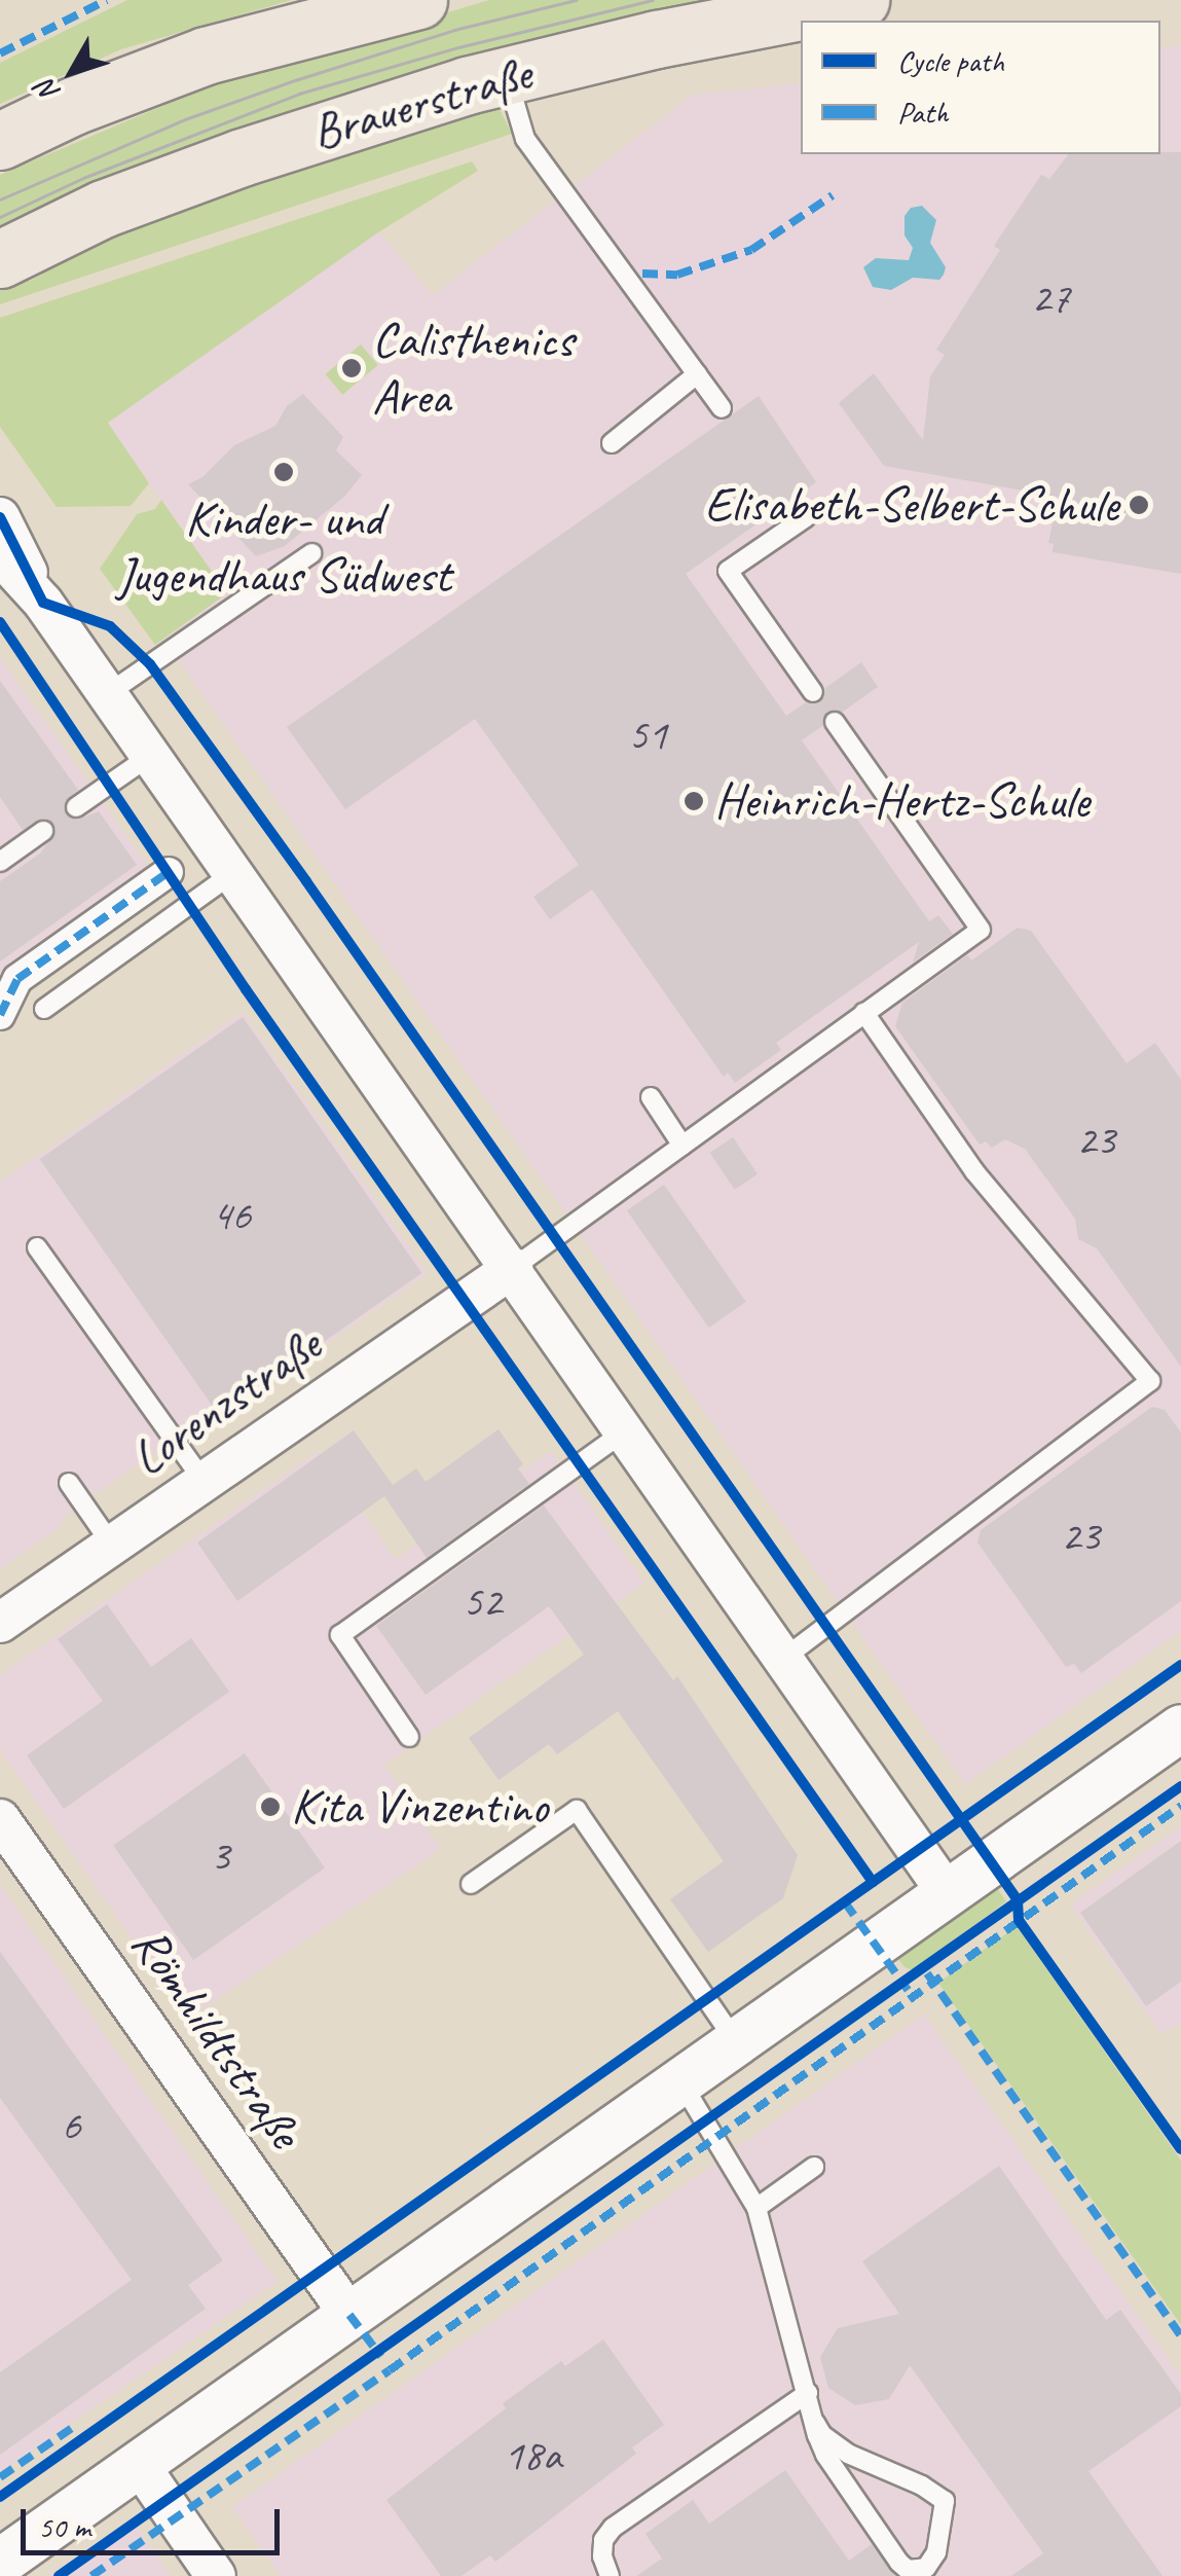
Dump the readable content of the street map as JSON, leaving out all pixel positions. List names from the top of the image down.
{
  "streets": {
    "main road": ["Brauerstraße"],
    "street": ["Lorenzstraße", "Römhildtstraße"]
  },
  "places": [
    "Calisthenics Area",
    "Kinder- und Jugendhaus Südwest",
    "Elisabeth-Selbert-Schule",
    "Heinrich-Hertz-Schule",
    "Kita Vinzentino"
  ],
  "house_numbers": [
    "27",
    "51",
    "23",
    "46",
    "23",
    "52",
    "3",
    "6",
    "18a"
  ],
  "legend": ["Cycle path", "Path"],
  "scale_bar": "50 m",
  "north": "bottom left"
}
